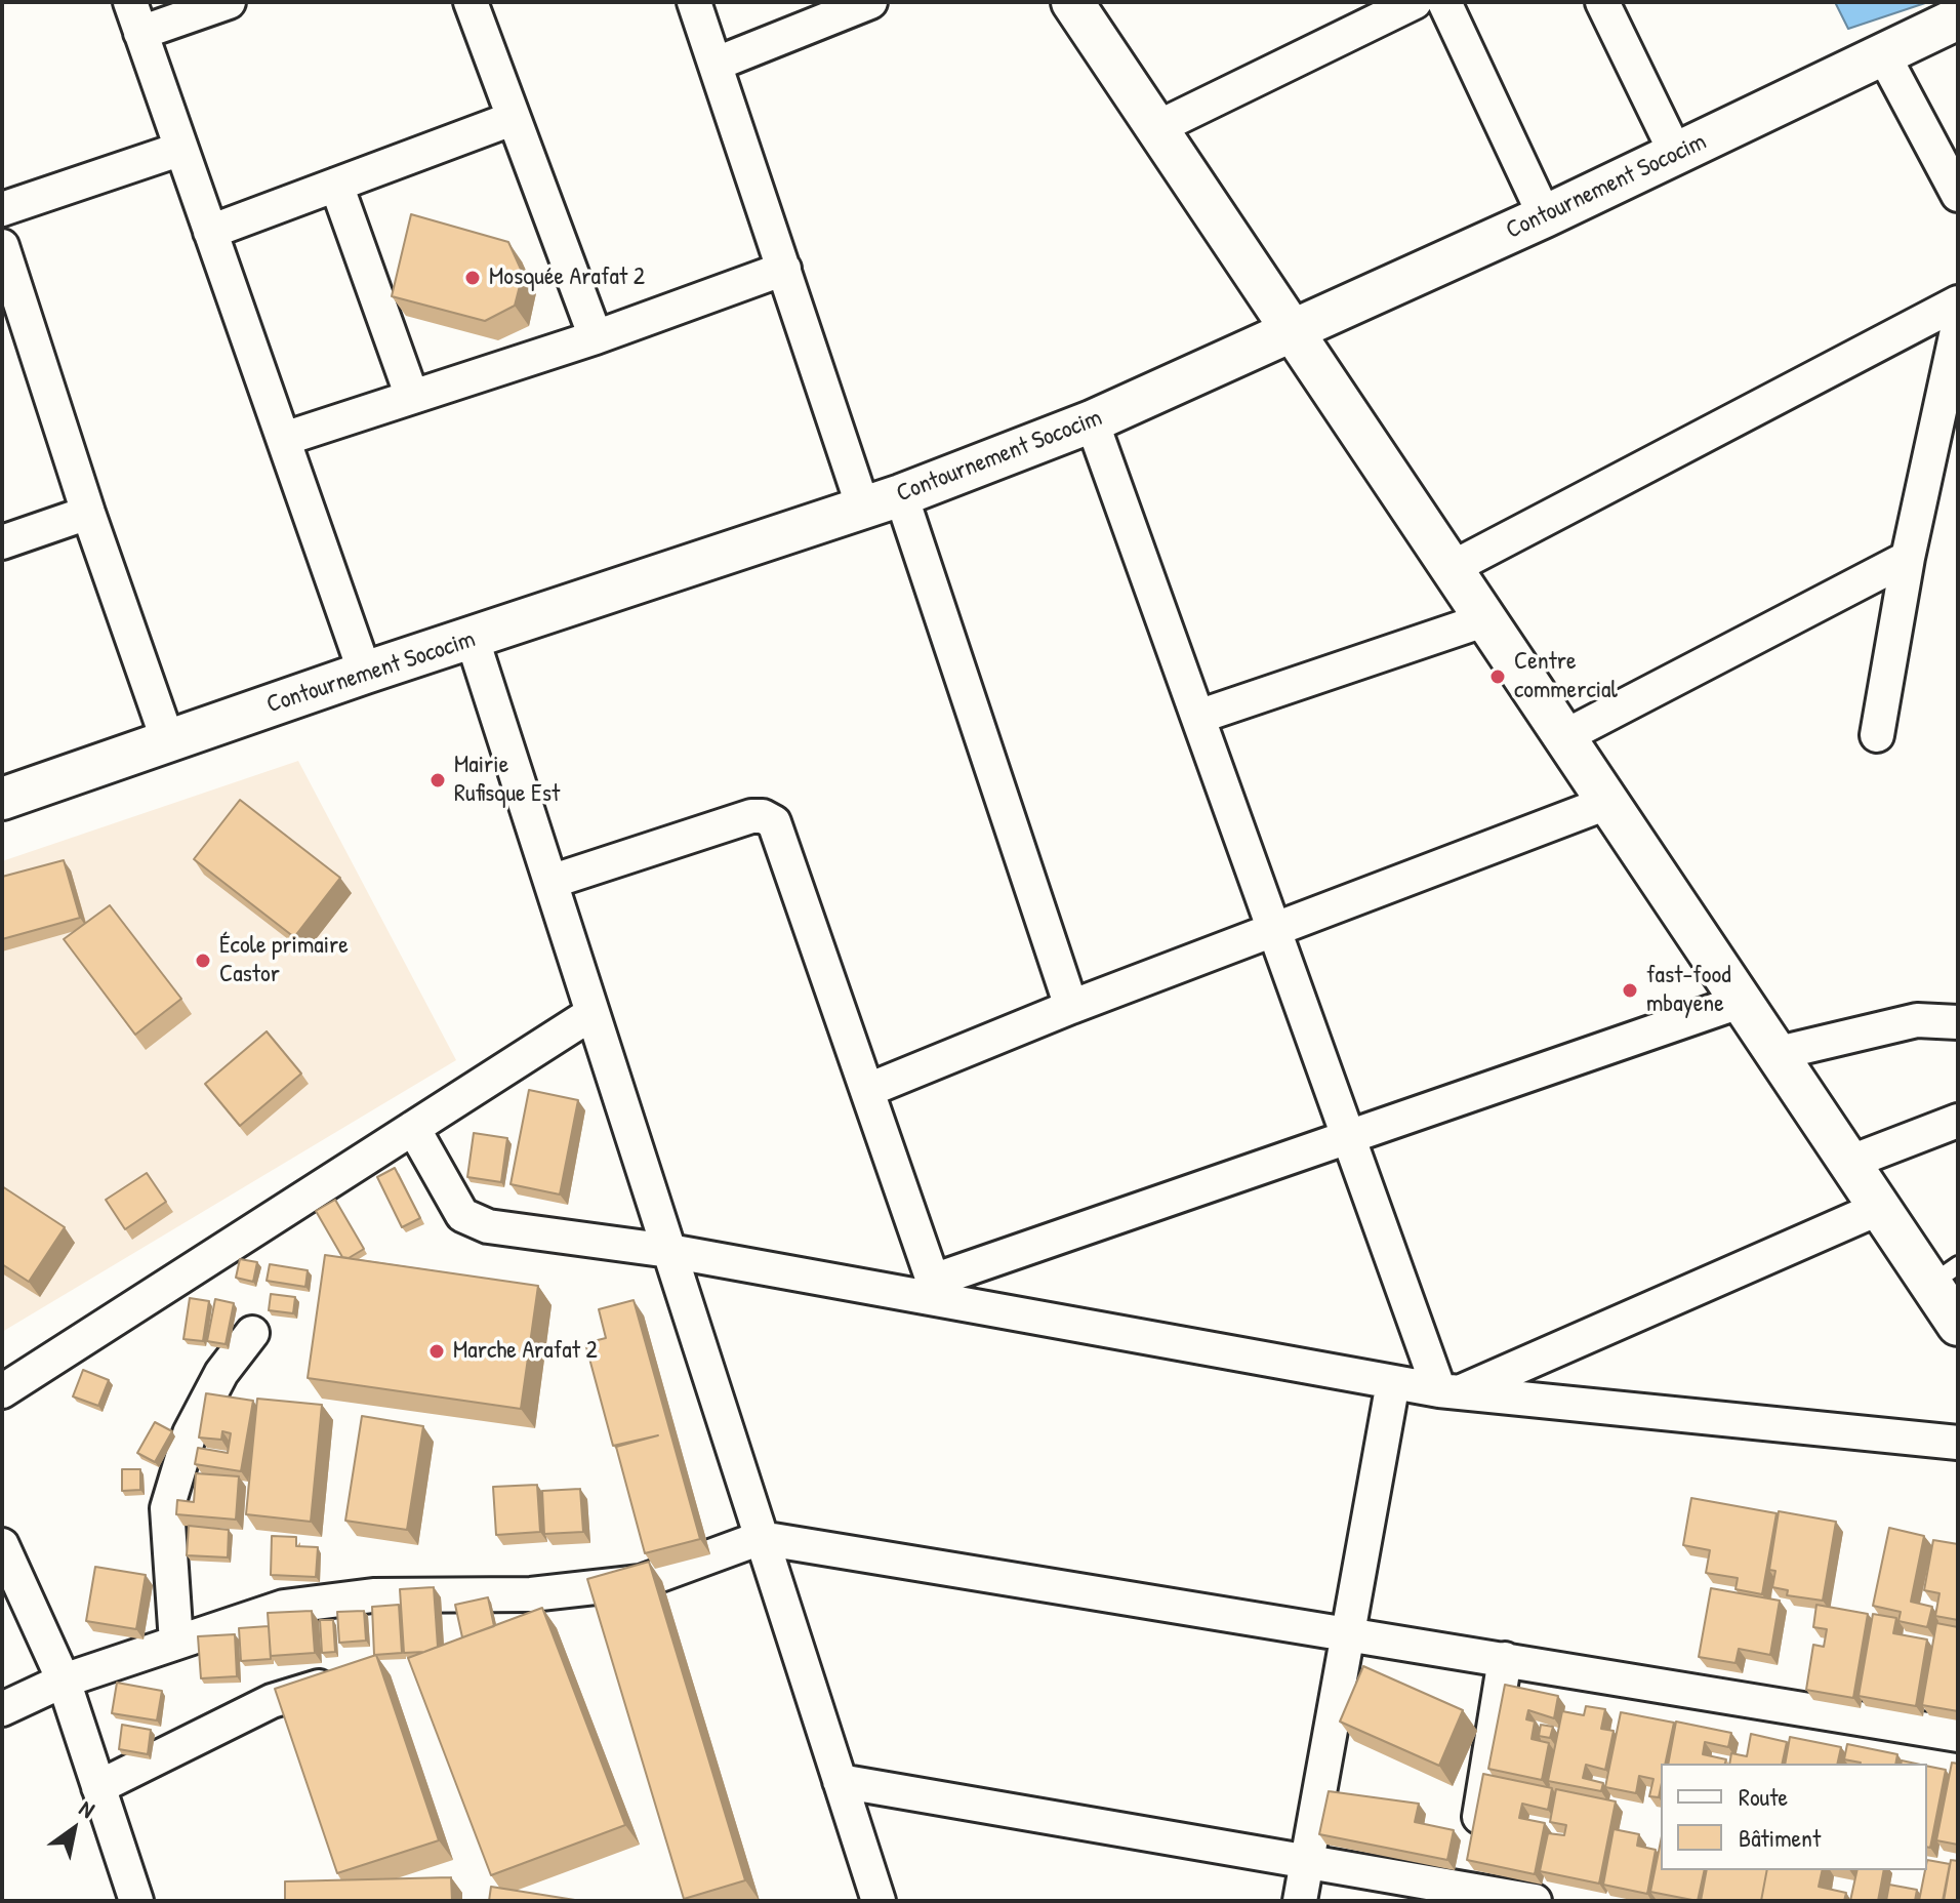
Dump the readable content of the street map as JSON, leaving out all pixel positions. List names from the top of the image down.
{
  "streets": {
    "street": ["Contournement Sococim"]
  },
  "places": [
    "Mosquée Arafat 2",
    "Centre commercial",
    "Mairie Rufisque Est",
    "École primaire Castor",
    "fast-food mbayene",
    "Marche Arafat 2"
  ],
  "legend": ["Route", "Bâtiment"],
  "north": "top right"
}
